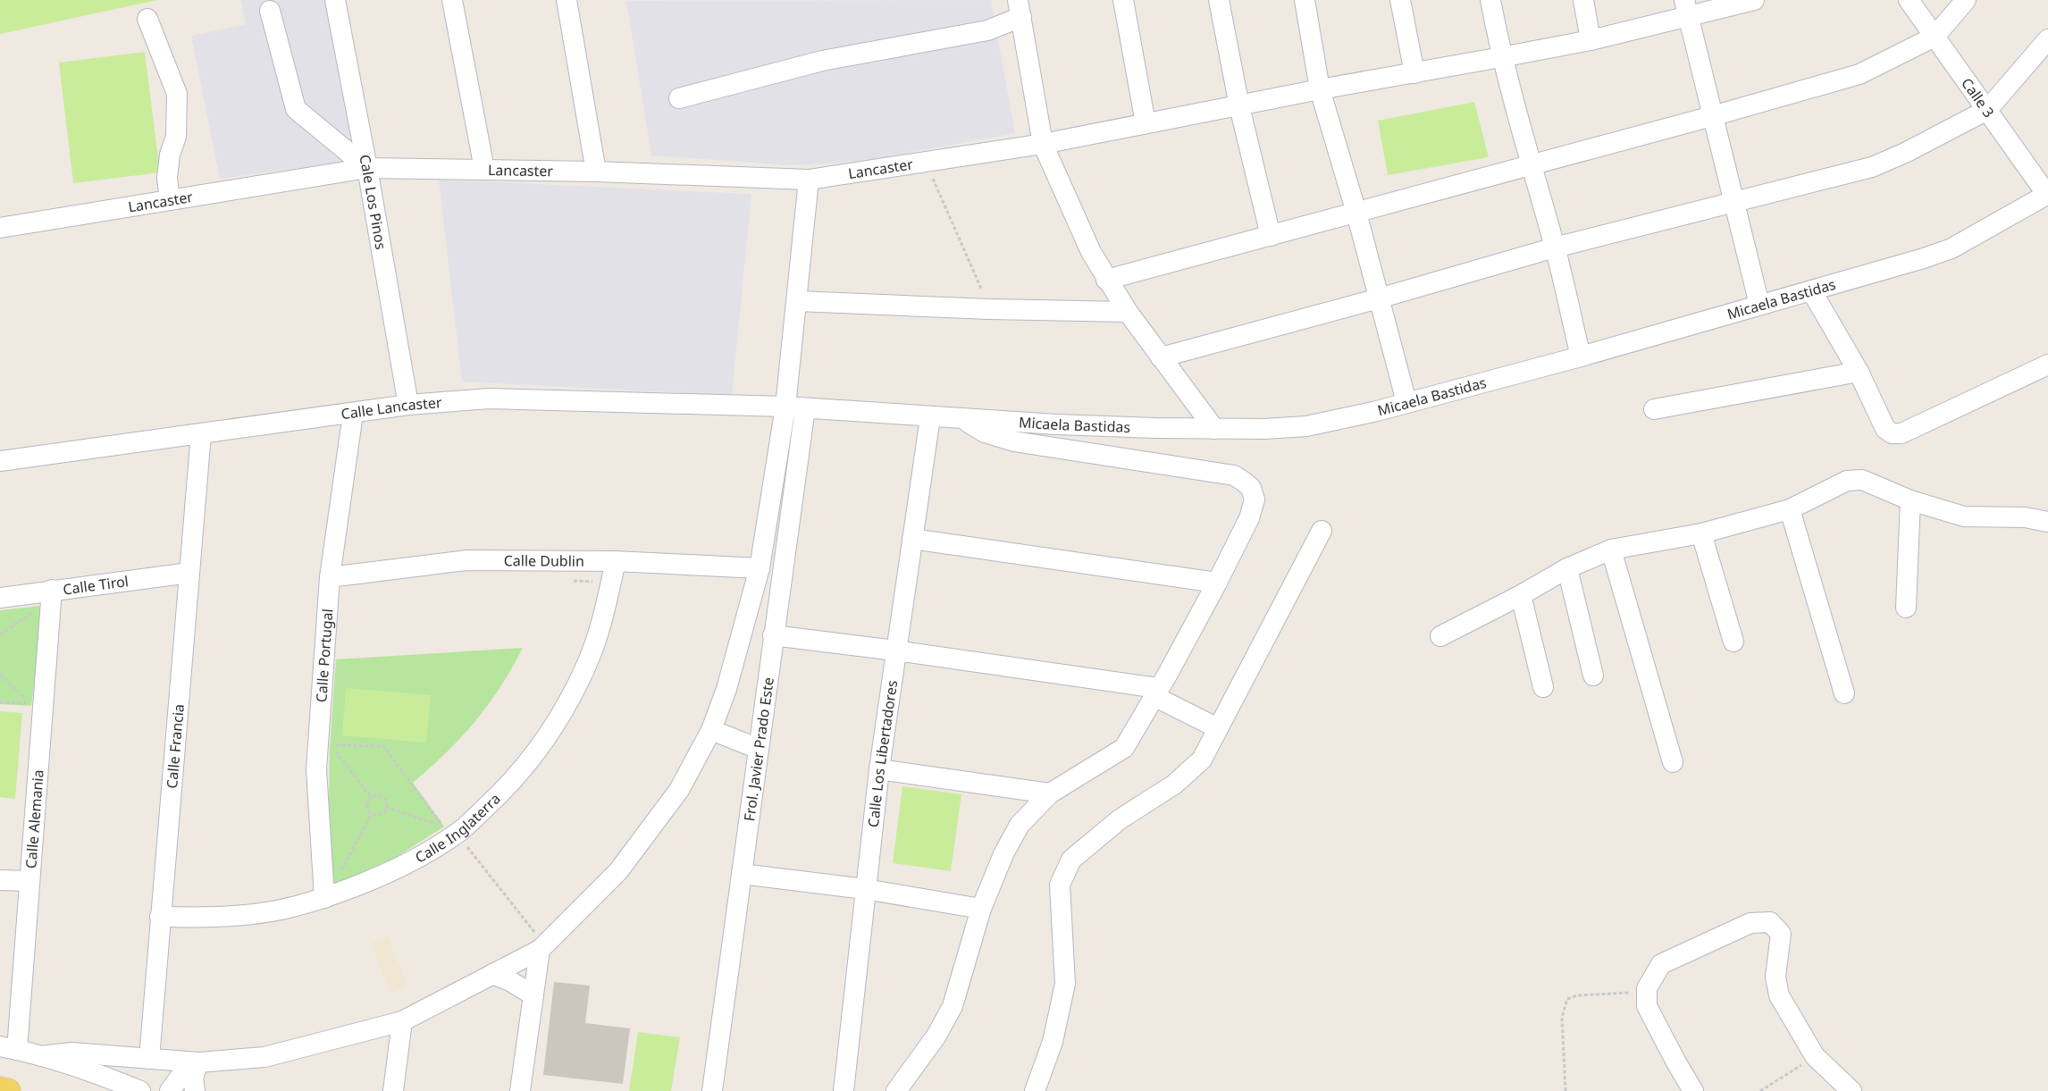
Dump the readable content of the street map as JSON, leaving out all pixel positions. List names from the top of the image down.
{
  "streets": {
    "street": [
      "Calle 3",
      "Lancaster",
      "Cale Los Pinos",
      "Micaela Bastidas",
      "Calle Lancaster",
      "Calle Dublin",
      "Calle Tirol",
      "Calle Portugal",
      "Calle Francia",
      "Frol. Javier Prado Este",
      "Calle Los Libertadores",
      "Calle Alemania",
      "Calle Inglaterra"
    ]
  },
  "crossings": [
    ["Calle 3", "Micaela Bastidas"],
    ["Lancaster", "Cale Los Pinos"],
    ["Cale Los Pinos", "Calle Lancaster"],
    ["Micaela Bastidas", "Calle Lancaster"],
    ["Micaela Bastidas", "Frol. Javier Prado Este"],
    ["Micaela Bastidas", "Calle Los Libertadores"],
    ["Calle Lancaster", "Calle Portugal"],
    ["Calle Lancaster", "Calle Francia"],
    ["Calle Lancaster", "Frol. Javier Prado Este"],
    ["Calle Dublin", "Calle Portugal"],
    ["Calle Dublin", "Calle Inglaterra"],
    ["Calle Tirol", "Calle Francia"],
    ["Calle Tirol", "Calle Alemania"],
    ["Calle Portugal", "Calle Inglaterra"],
    ["Calle Francia", "Calle Inglaterra"]
  ]
}
